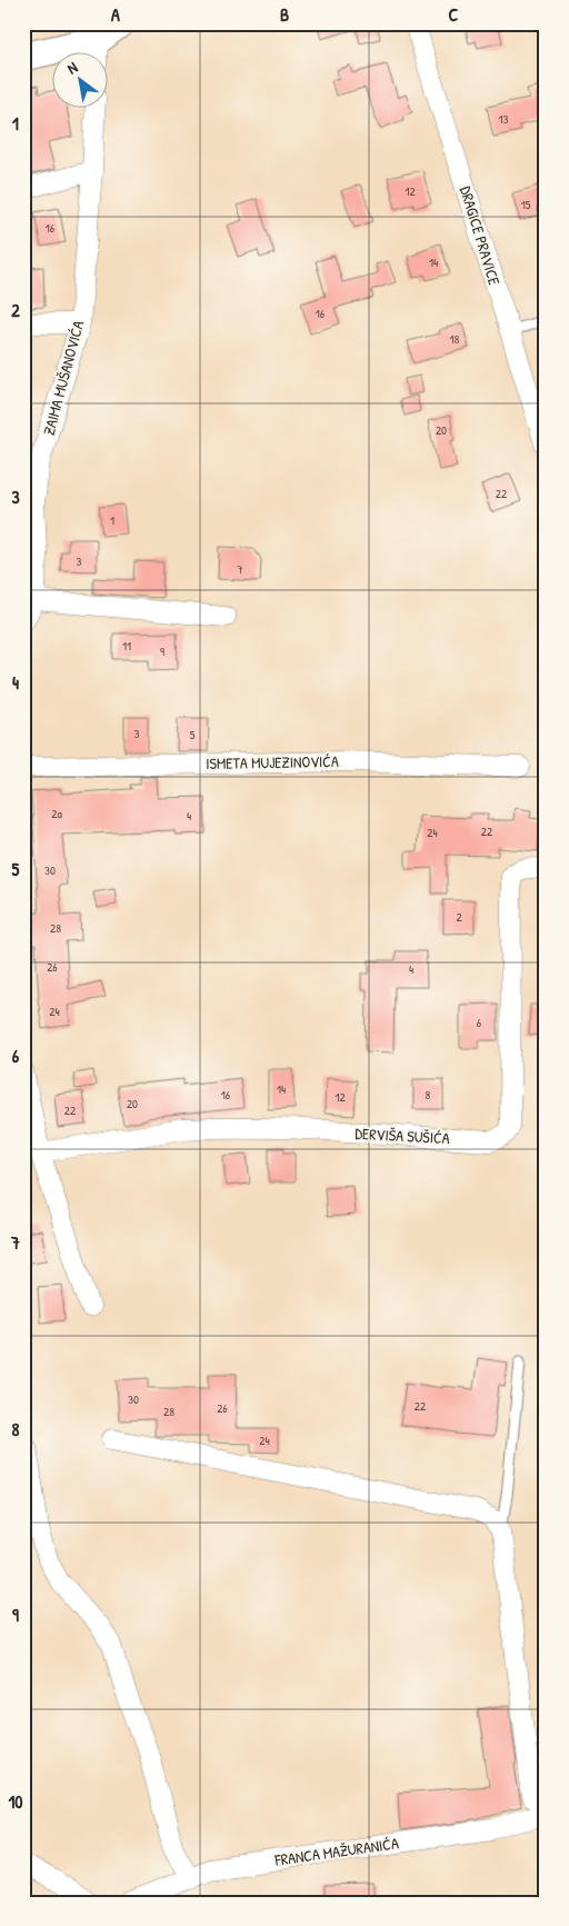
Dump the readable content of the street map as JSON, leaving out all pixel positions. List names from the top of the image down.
{
  "streets": {
    "street": [
      "DRAGICE PRAVICE",
      "ZAIMA MUŠANOVIĆA",
      "ISMETA MUJEZINOVIĆA",
      "DERVIŠA SUŠIĆA",
      "FRANCA MAŽURANIĆA"
    ]
  },
  "house_numbers": [
    "13",
    "12",
    "15",
    "16",
    "14",
    "16",
    "18",
    "20",
    "22",
    "1",
    "3",
    "7",
    "11",
    "9",
    "3",
    "5",
    "2a",
    "4",
    "22",
    "24",
    "30",
    "2",
    "28",
    "26",
    "4",
    "24",
    "6",
    "14",
    "16",
    "8",
    "12",
    "20",
    "22",
    "30",
    "22",
    "26",
    "28",
    "24"
  ],
  "north": "top left",
  "grid": {
    "columns": ["A", "B", "C"],
    "rows": [
      "1",
      "2",
      "3",
      "4",
      "5",
      "6",
      "7",
      "8",
      "9",
      "10"
    ]
  }
}
